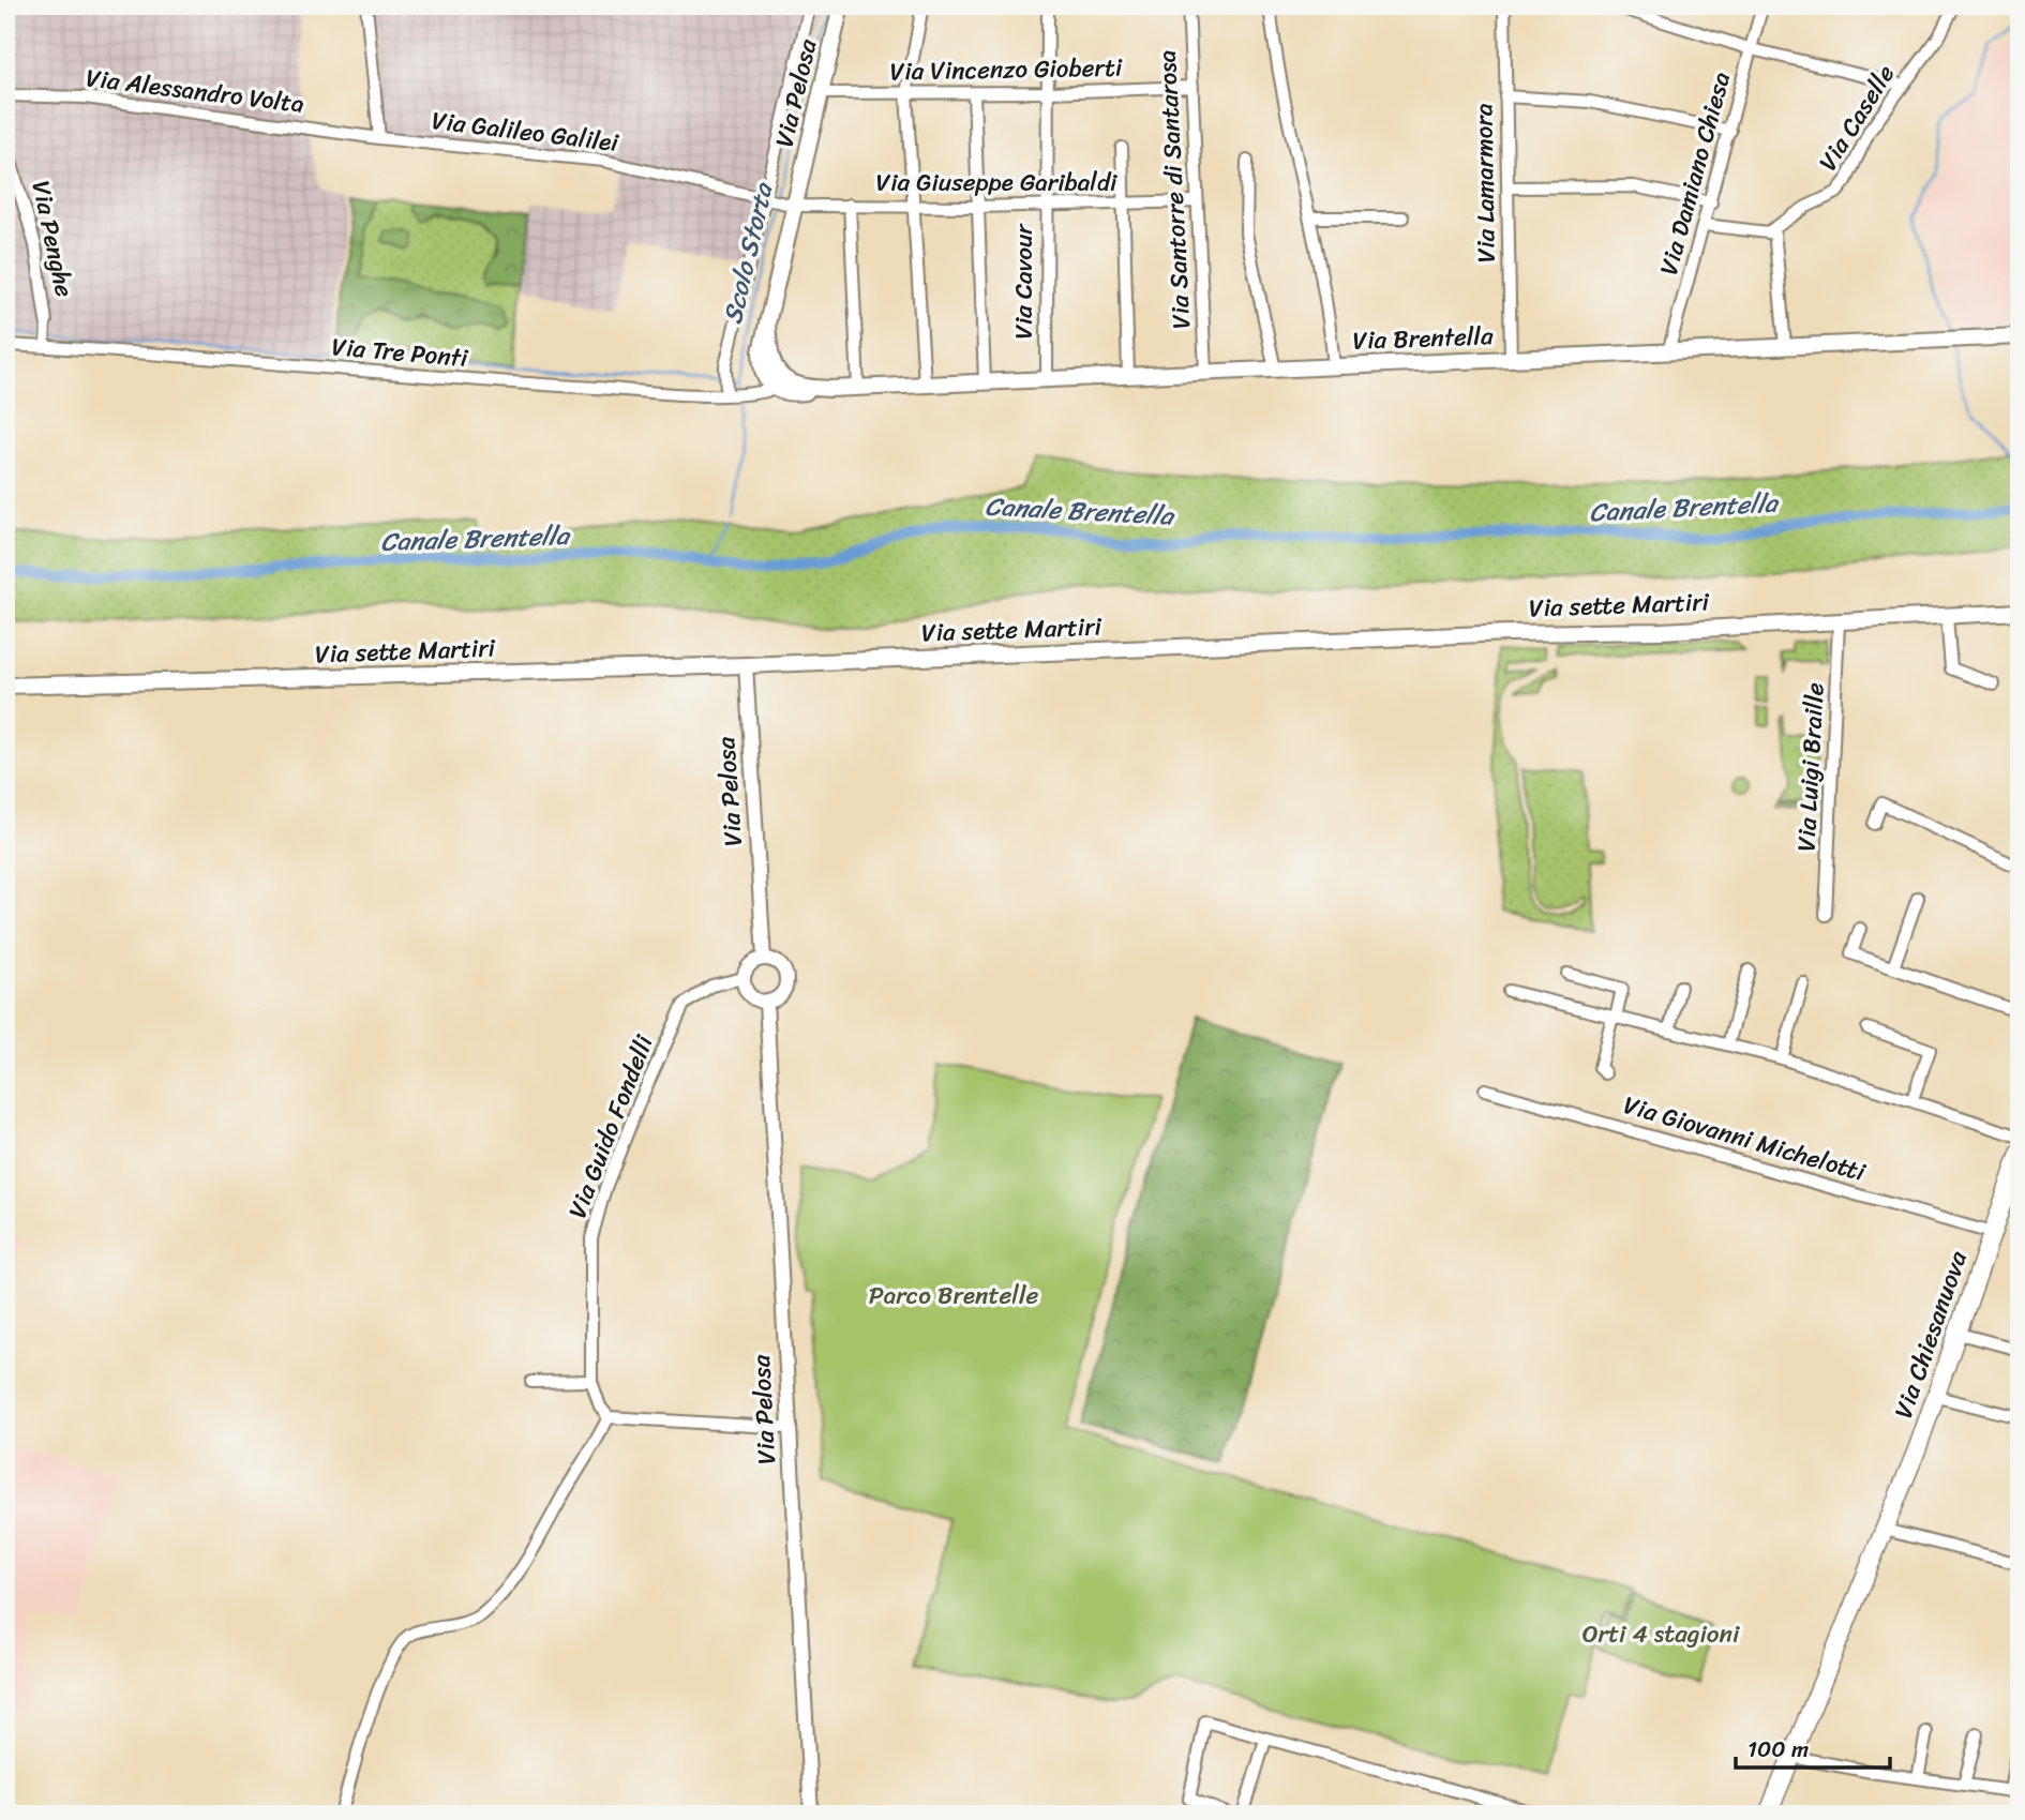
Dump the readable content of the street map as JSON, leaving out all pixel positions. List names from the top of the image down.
{
  "streets": {
    "main road": [
      "Via Pelosa",
      "Via Brentella",
      "Via sette Martiri",
      "Via Chiesanuova"
    ],
    "street": [
      "Via Vincenzo Gioberti",
      "Via Alessandro Volta",
      "Via Caselle",
      "Via Galileo Galilei",
      "Via Damiano Chiesa",
      "Via Giuseppe Garibaldi",
      "Via Lamarmora",
      "Via Santorre di Santarosa",
      "Via Penghe",
      "Via Cavour",
      "Via Tre Ponti",
      "Via Luigi Braille",
      "Via Guido Fondelli",
      "Via Giovanni Michelotti"
    ]
  },
  "crossings": [
    ["Via Vincenzo Gioberti", "Via Pelosa"],
    ["Via Vincenzo Gioberti", "Via Santorre di Santarosa"],
    ["Via Vincenzo Gioberti", "Via Cavour"],
    ["Via Alessandro Volta", "Via Galileo Galilei"],
    ["Via Pelosa", "Via Galileo Galilei"],
    ["Via Pelosa", "Via Giuseppe Garibaldi"],
    ["Via Pelosa", "Via Tre Ponti"],
    ["Via Pelosa", "Via sette Martiri"],
    ["Via Pelosa", "Via Guido Fondelli"],
    ["Via Galileo Galilei", "Via Giuseppe Garibaldi"],
    ["Via Damiano Chiesa", "Via Brentella"],
    ["Via Giuseppe Garibaldi", "Via Santorre di Santarosa"],
    ["Via Giuseppe Garibaldi", "Via Cavour"],
    ["Via Lamarmora", "Via Brentella"],
    ["Via Santorre di Santarosa", "Via Brentella"],
    ["Via Penghe", "Via Tre Ponti"],
    ["Via Cavour", "Via Brentella"],
    ["Via sette Martiri", "Via Luigi Braille"],
    ["Via Giovanni Michelotti", "Via Chiesanuova"]
  ],
  "water": ["Scolo Storta", "Canale Brentella"],
  "parks": ["Parco Brentelle", "Orti 4 stagioni"],
  "scale_bar": "100 m"
}
